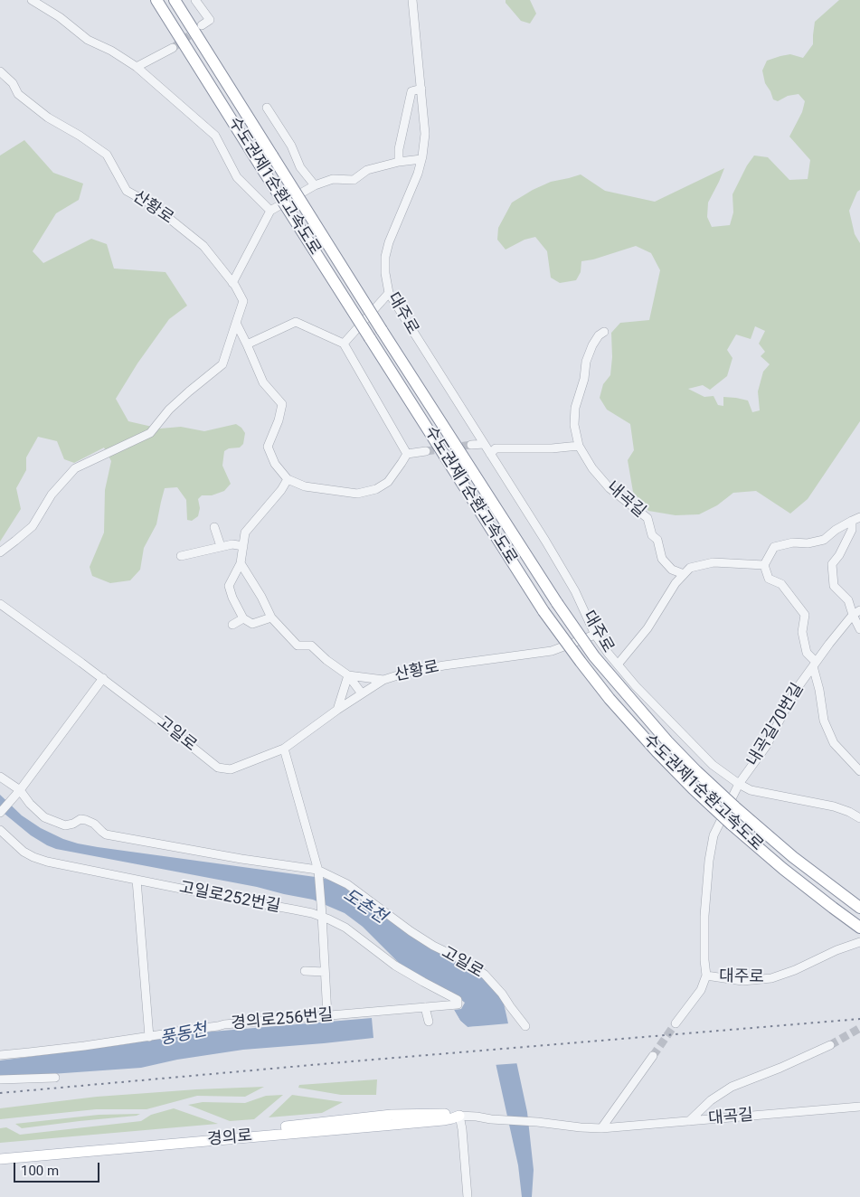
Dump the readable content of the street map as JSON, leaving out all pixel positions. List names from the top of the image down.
{
  "streets": {
    "highway": ["수도권제1순환고속도로"],
    "main road": ["경의로"],
    "street": [
      "산황로",
      "대주로",
      "내곡길",
      "내곡길70번길",
      "고일로",
      "고일로252번길",
      "경의로256번길",
      "대곡길"
    ]
  },
  "crossings": [
    ["산황로", "대주로"],
    ["산황로", "고일로"],
    ["대주로", "내곡길70번길"],
    ["고일로252번길", "경의로256번길"],
    ["대곡길", "경의로"]
  ],
  "water": ["도촌천", "풍동천"],
  "scale_bar": "100 m"
}
